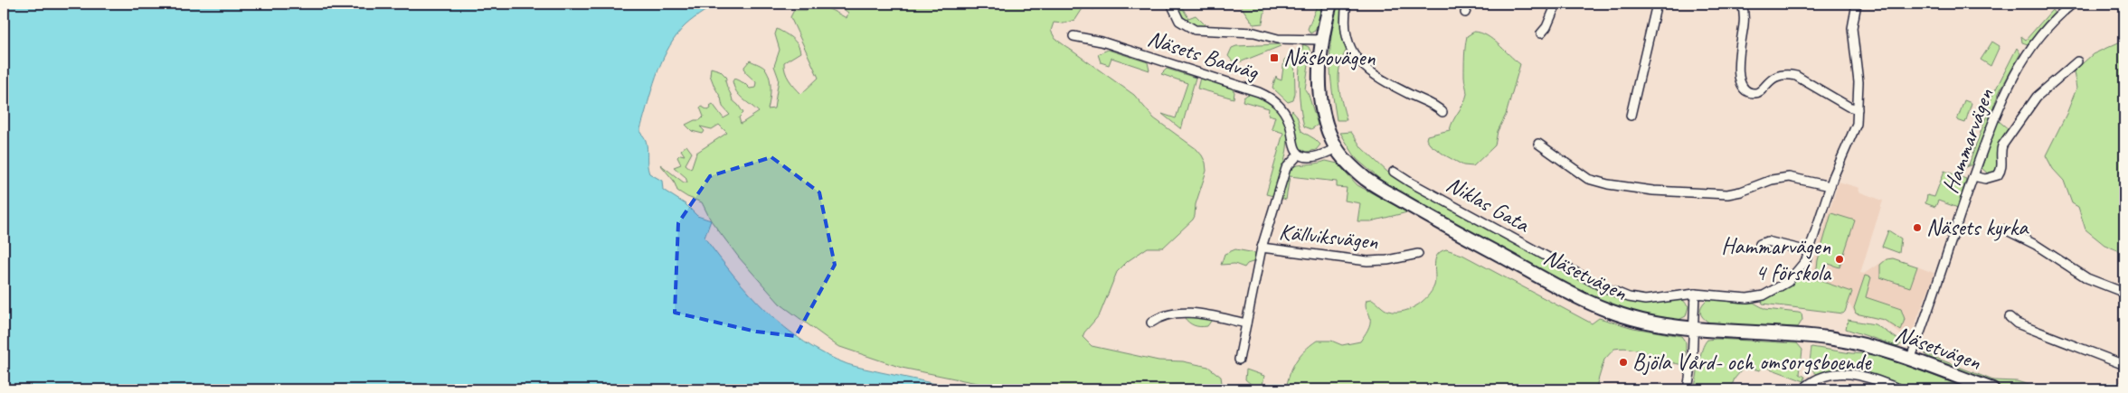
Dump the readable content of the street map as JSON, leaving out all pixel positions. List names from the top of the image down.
{
  "streets": {
    "street": [
      "Näsets Badväg",
      "Hammarvägen",
      "Niklas Gata",
      "Källviksvägen",
      "Näsetvägen"
    ]
  },
  "crossings": [
    ["Näsets Badväg", "Källviksvägen"],
    ["Hammarvägen", "Näsetvägen"]
  ],
  "places": {
    "transit": ["Näsbovägen"],
    "other": ["Näsets kyrka", "Hammarvägen 4 förskola", "Bjöla Vård- och omsorgsboende"]
  }
}
